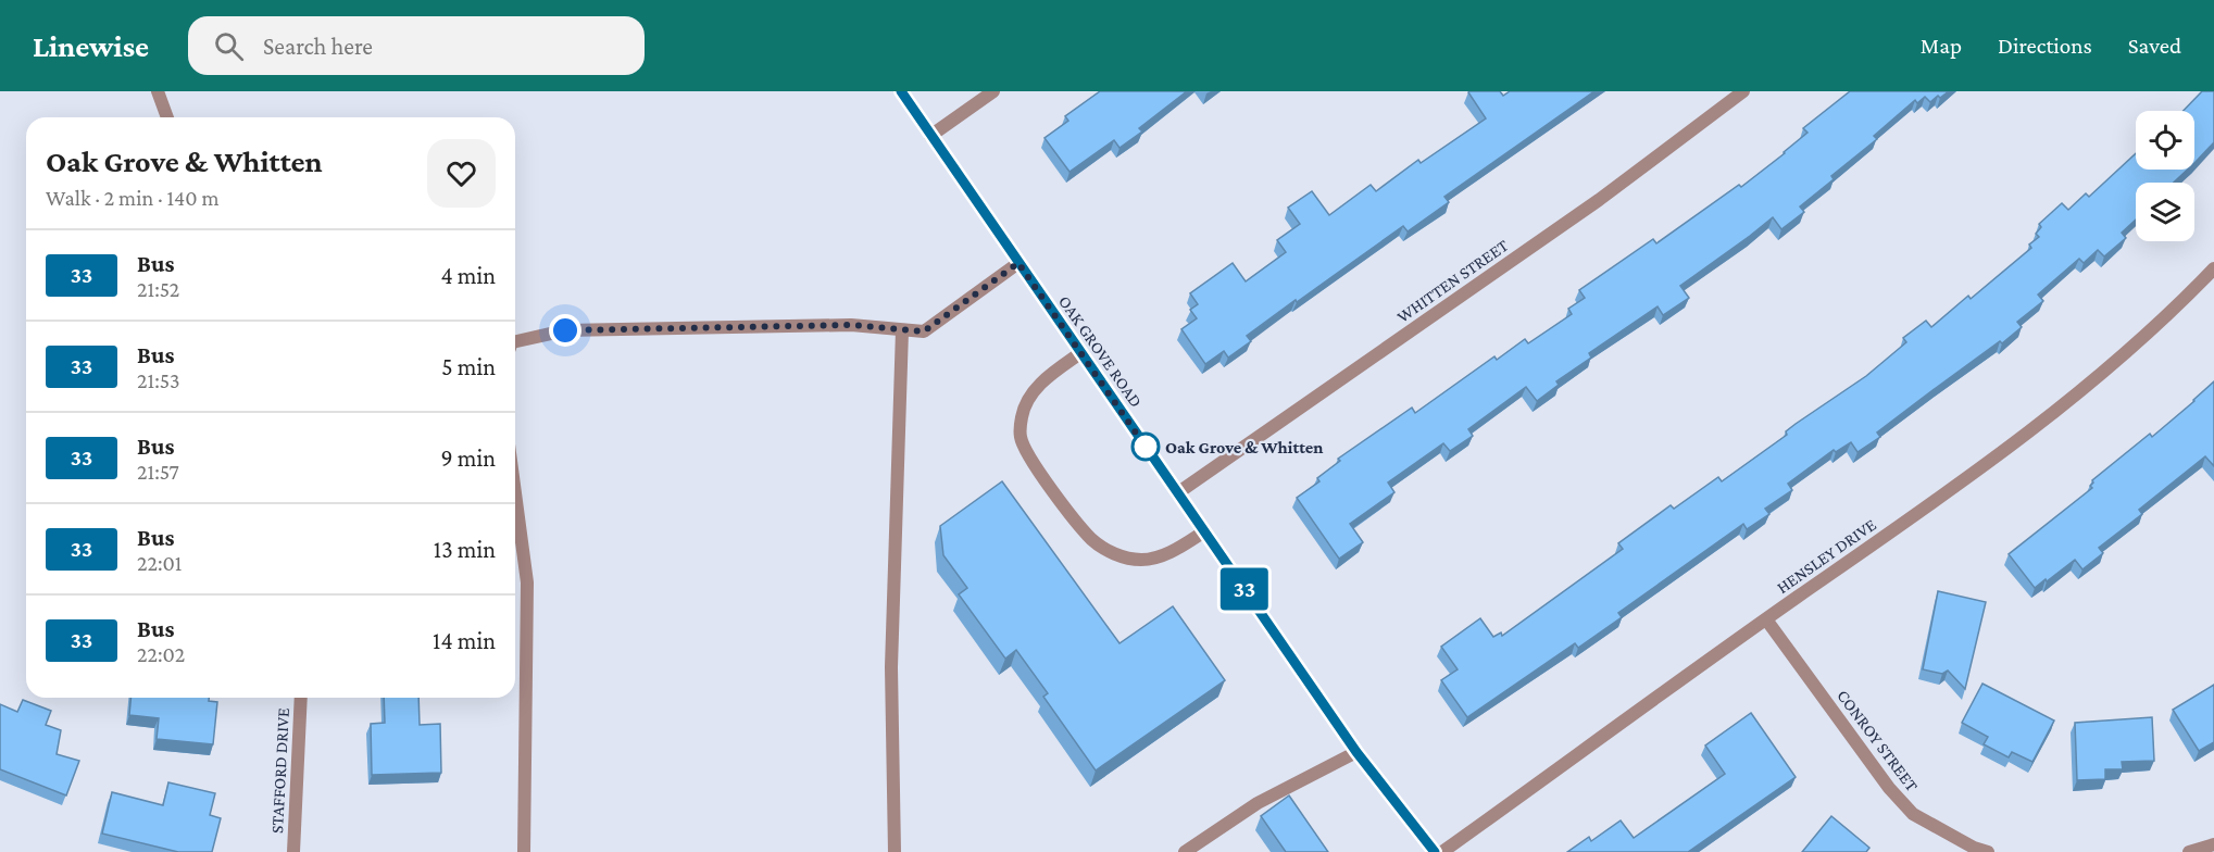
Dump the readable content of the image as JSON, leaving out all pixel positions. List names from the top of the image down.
{
  "streets": {
    "street": [
      "WHITTEN STREET",
      "OAK GROVE ROAD",
      "HENSLEY DRIVE",
      "CONROY STREET",
      "STAFFORD DRIVE"
    ]
  },
  "crossings": [
    ["WHITTEN STREET", "OAK GROVE ROAD"],
    ["HENSLEY DRIVE", "CONROY STREET"]
  ],
  "places": ["Oak Grove & Whitten"],
  "lines": ["bus line 33"],
  "page": {
    "header": "Linewise",
    "search": "Search here",
    "nav": ["Map", "Directions", "Saved"],
    "on_map": "33",
    "heading": ["Oak Grove & Whitten", "Walk · 2 min · 140 m"],
    "list": [
      {
        "mark": "33",
        "name": "Bus",
        "note": "21:52",
        "value": "4 min"
      },
      {
        "mark": "33",
        "name": "Bus",
        "note": "21:53",
        "value": "5 min"
      },
      {
        "mark": "33",
        "name": "Bus",
        "note": "21:57",
        "value": "9 min"
      },
      {
        "mark": "33",
        "name": "Bus",
        "note": "22:01",
        "value": "13 min"
      },
      {
        "mark": "33",
        "name": "Bus",
        "note": "22:02",
        "value": "14 min"
      }
    ]
  }
}
